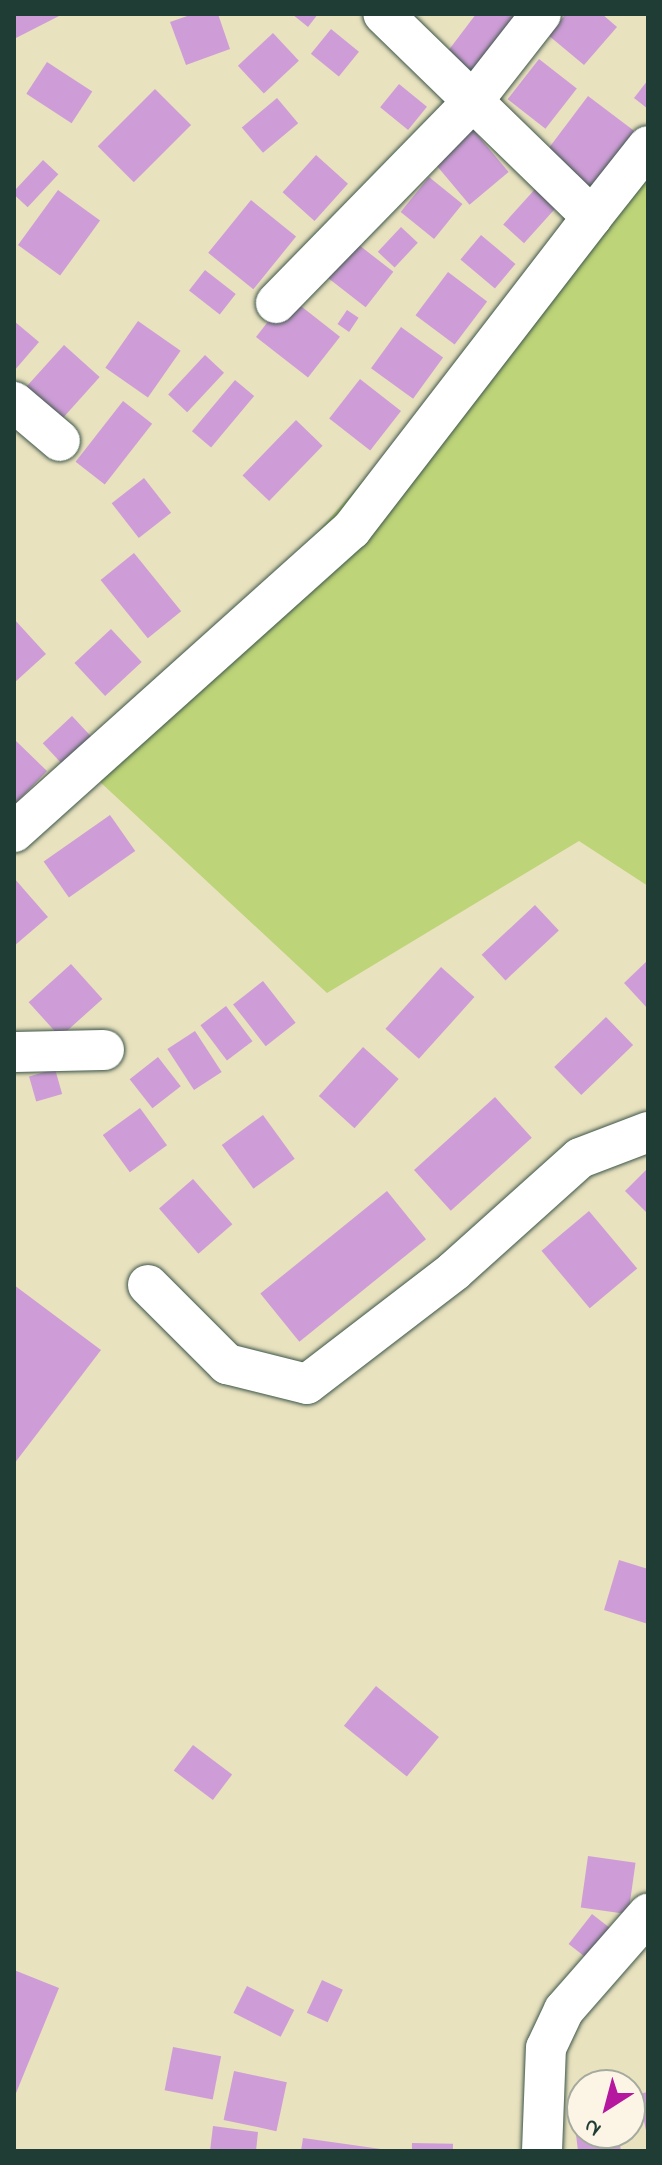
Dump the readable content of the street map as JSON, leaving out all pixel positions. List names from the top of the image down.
{
  "north": "bottom left"
}
